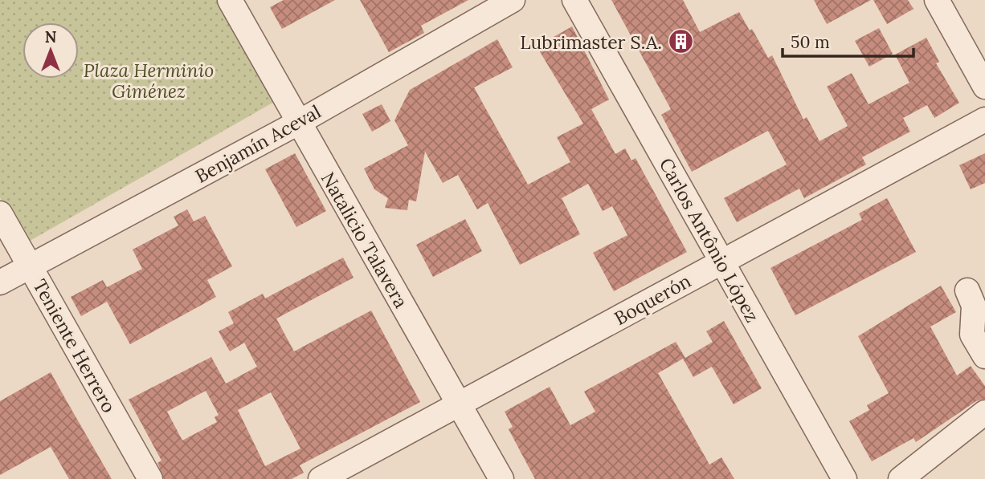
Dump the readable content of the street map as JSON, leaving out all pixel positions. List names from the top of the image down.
{
  "streets": {
    "street": [
      "Benjamín Aceval",
      "Natalicio Talavera",
      "Carlos Antônio López",
      "Boquerón",
      "Teniente Herrero"
    ]
  },
  "crossings": [
    ["Benjamín Aceval", "Natalicio Talavera"],
    ["Benjamín Aceval", "Teniente Herrero"],
    ["Natalicio Talavera", "Boquerón"],
    ["Carlos Antônio López", "Boquerón"]
  ],
  "parks": ["Plaza Herminio Giménez"],
  "places": {
    "building": ["Lubrimaster S.A."]
  },
  "scale_bar": "50 m",
  "north": "top"
}
